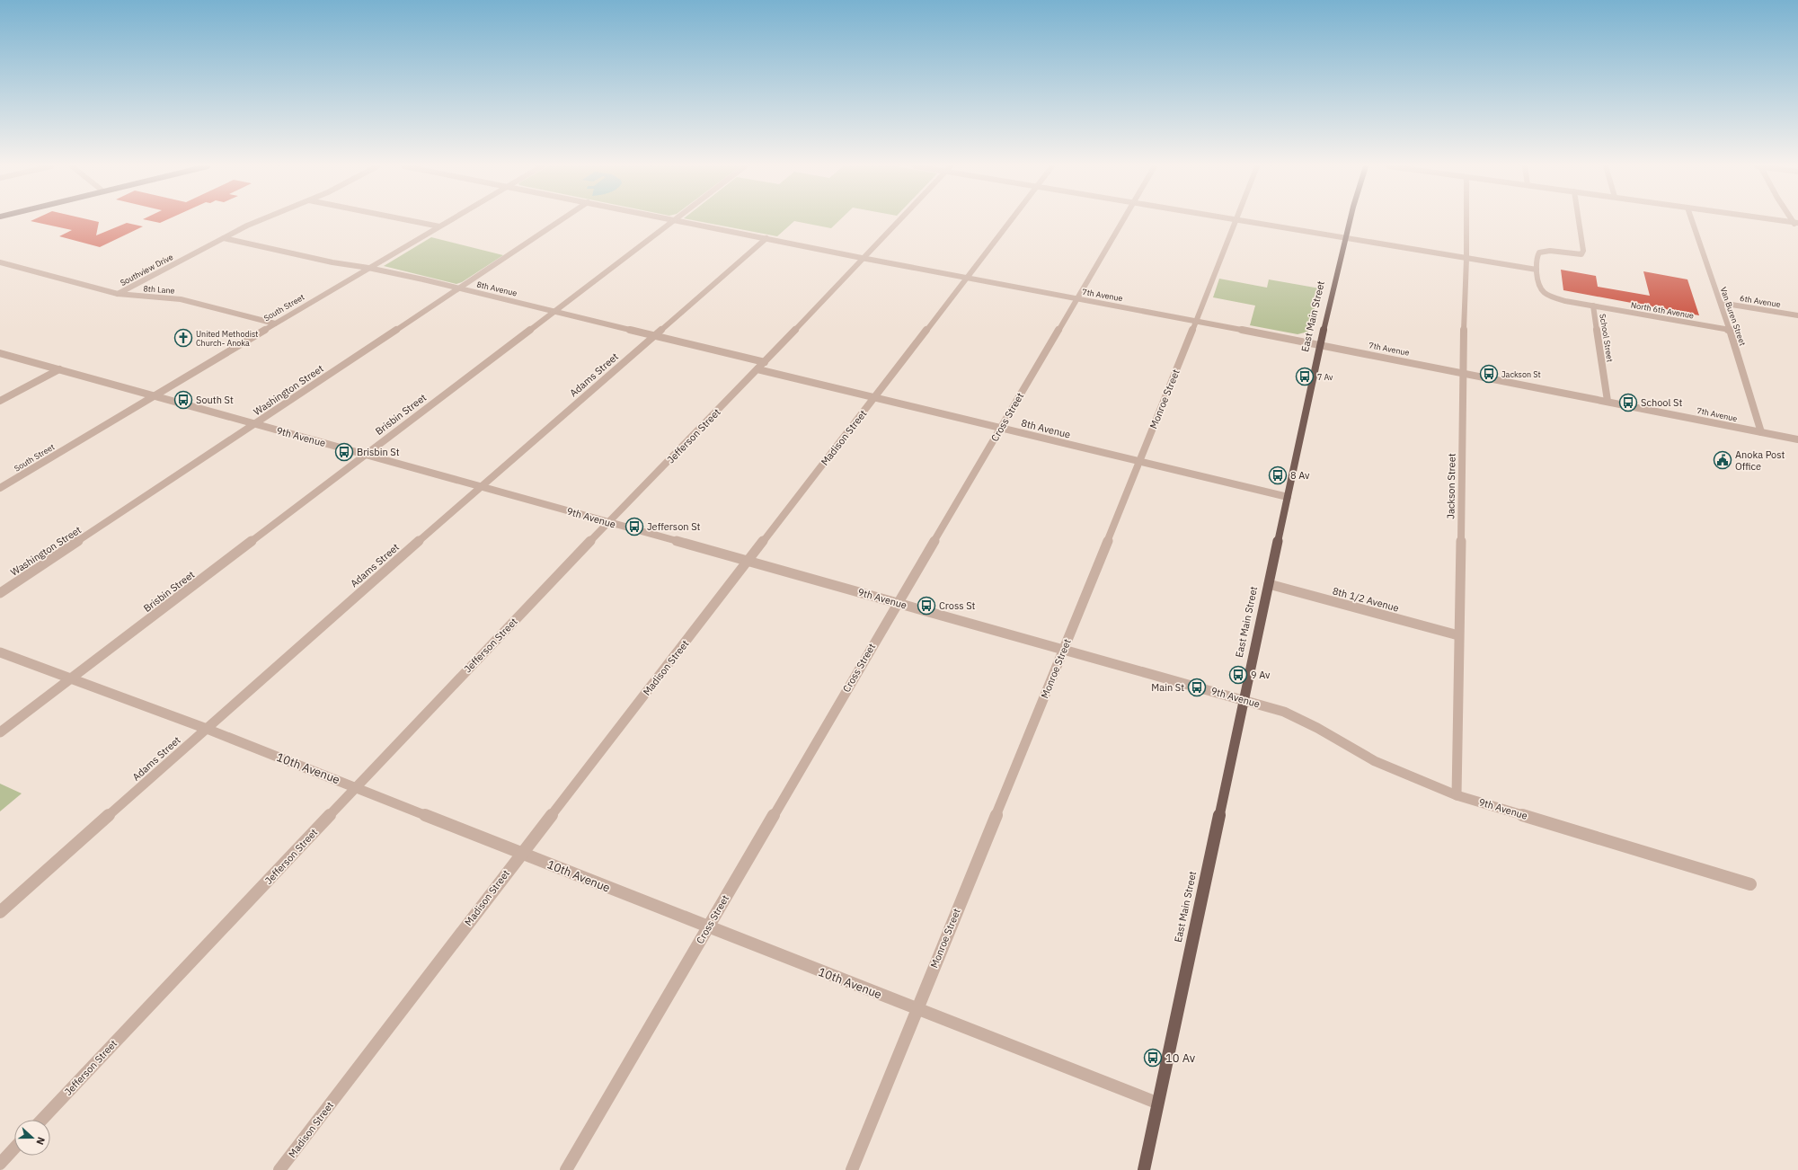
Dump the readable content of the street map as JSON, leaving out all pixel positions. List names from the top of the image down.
{
  "streets": {
    "main road": ["East Main Street"],
    "street": [
      "Southview Drive",
      "8th Avenue",
      "8th Lane",
      "7th Avenue",
      "6th Avenue",
      "South Street",
      "North 6th Avenue",
      "Van Buren Street",
      "School Street",
      "Adams Street",
      "Washington Street",
      "Monroe Street",
      "Brisbin Street",
      "Cross Street",
      "Jefferson Street",
      "9th Avenue",
      "Madison Street",
      "Jackson Street",
      "8th 1/2 Avenue",
      "10th Avenue"
    ]
  },
  "crossings": [
    ["Southview Drive", "8th Avenue"],
    ["Southview Drive", "8th Lane"],
    ["8th Avenue", "South Street"],
    ["8th Avenue", "East Main Street"],
    ["8th Avenue", "Adams Street"],
    ["8th Avenue", "Washington Street"],
    ["8th Avenue", "Monroe Street"],
    ["8th Avenue", "Brisbin Street"],
    ["8th Avenue", "Cross Street"],
    ["8th Avenue", "Jefferson Street"],
    ["8th Avenue", "Madison Street"],
    ["8th Lane", "South Street"],
    ["7th Avenue", "East Main Street"],
    ["7th Avenue", "Van Buren Street"],
    ["7th Avenue", "School Street"],
    ["7th Avenue", "Adams Street"],
    ["7th Avenue", "Monroe Street"],
    ["7th Avenue", "Cross Street"],
    ["7th Avenue", "Jefferson Street"],
    ["7th Avenue", "Madison Street"],
    ["7th Avenue", "Jackson Street"],
    ["6th Avenue", "Van Buren Street"],
    ["South Street", "9th Avenue"],
    ["North 6th Avenue", "Van Buren Street"],
    ["North 6th Avenue", "School Street"],
    ["East Main Street", "9th Avenue"],
    ["East Main Street", "8th 1/2 Avenue"],
    ["East Main Street", "10th Avenue"],
    ["Adams Street", "9th Avenue"],
    ["Adams Street", "10th Avenue"],
    ["Washington Street", "9th Avenue"],
    ["Monroe Street", "9th Avenue"],
    ["Monroe Street", "10th Avenue"],
    ["Brisbin Street", "9th Avenue"],
    ["Brisbin Street", "10th Avenue"],
    ["Cross Street", "9th Avenue"],
    ["Cross Street", "10th Avenue"],
    ["Jefferson Street", "9th Avenue"],
    ["Jefferson Street", "10th Avenue"],
    ["9th Avenue", "Madison Street"],
    ["9th Avenue", "Jackson Street"],
    ["Madison Street", "10th Avenue"],
    ["Jackson Street", "8th 1/2 Avenue"]
  ],
  "places": {
    "church": ["United Methodist Church- Anoka"],
    "bus stop": [
      "Jackson St",
      "7 Av",
      "South St",
      "School St",
      "Brisbin St",
      "8 Av",
      "Jefferson St",
      "Cross St",
      "9 Av",
      "Main St",
      "10 Av"
    ],
    "public building": ["Anoka Post Office"]
  },
  "north": "right"
}
